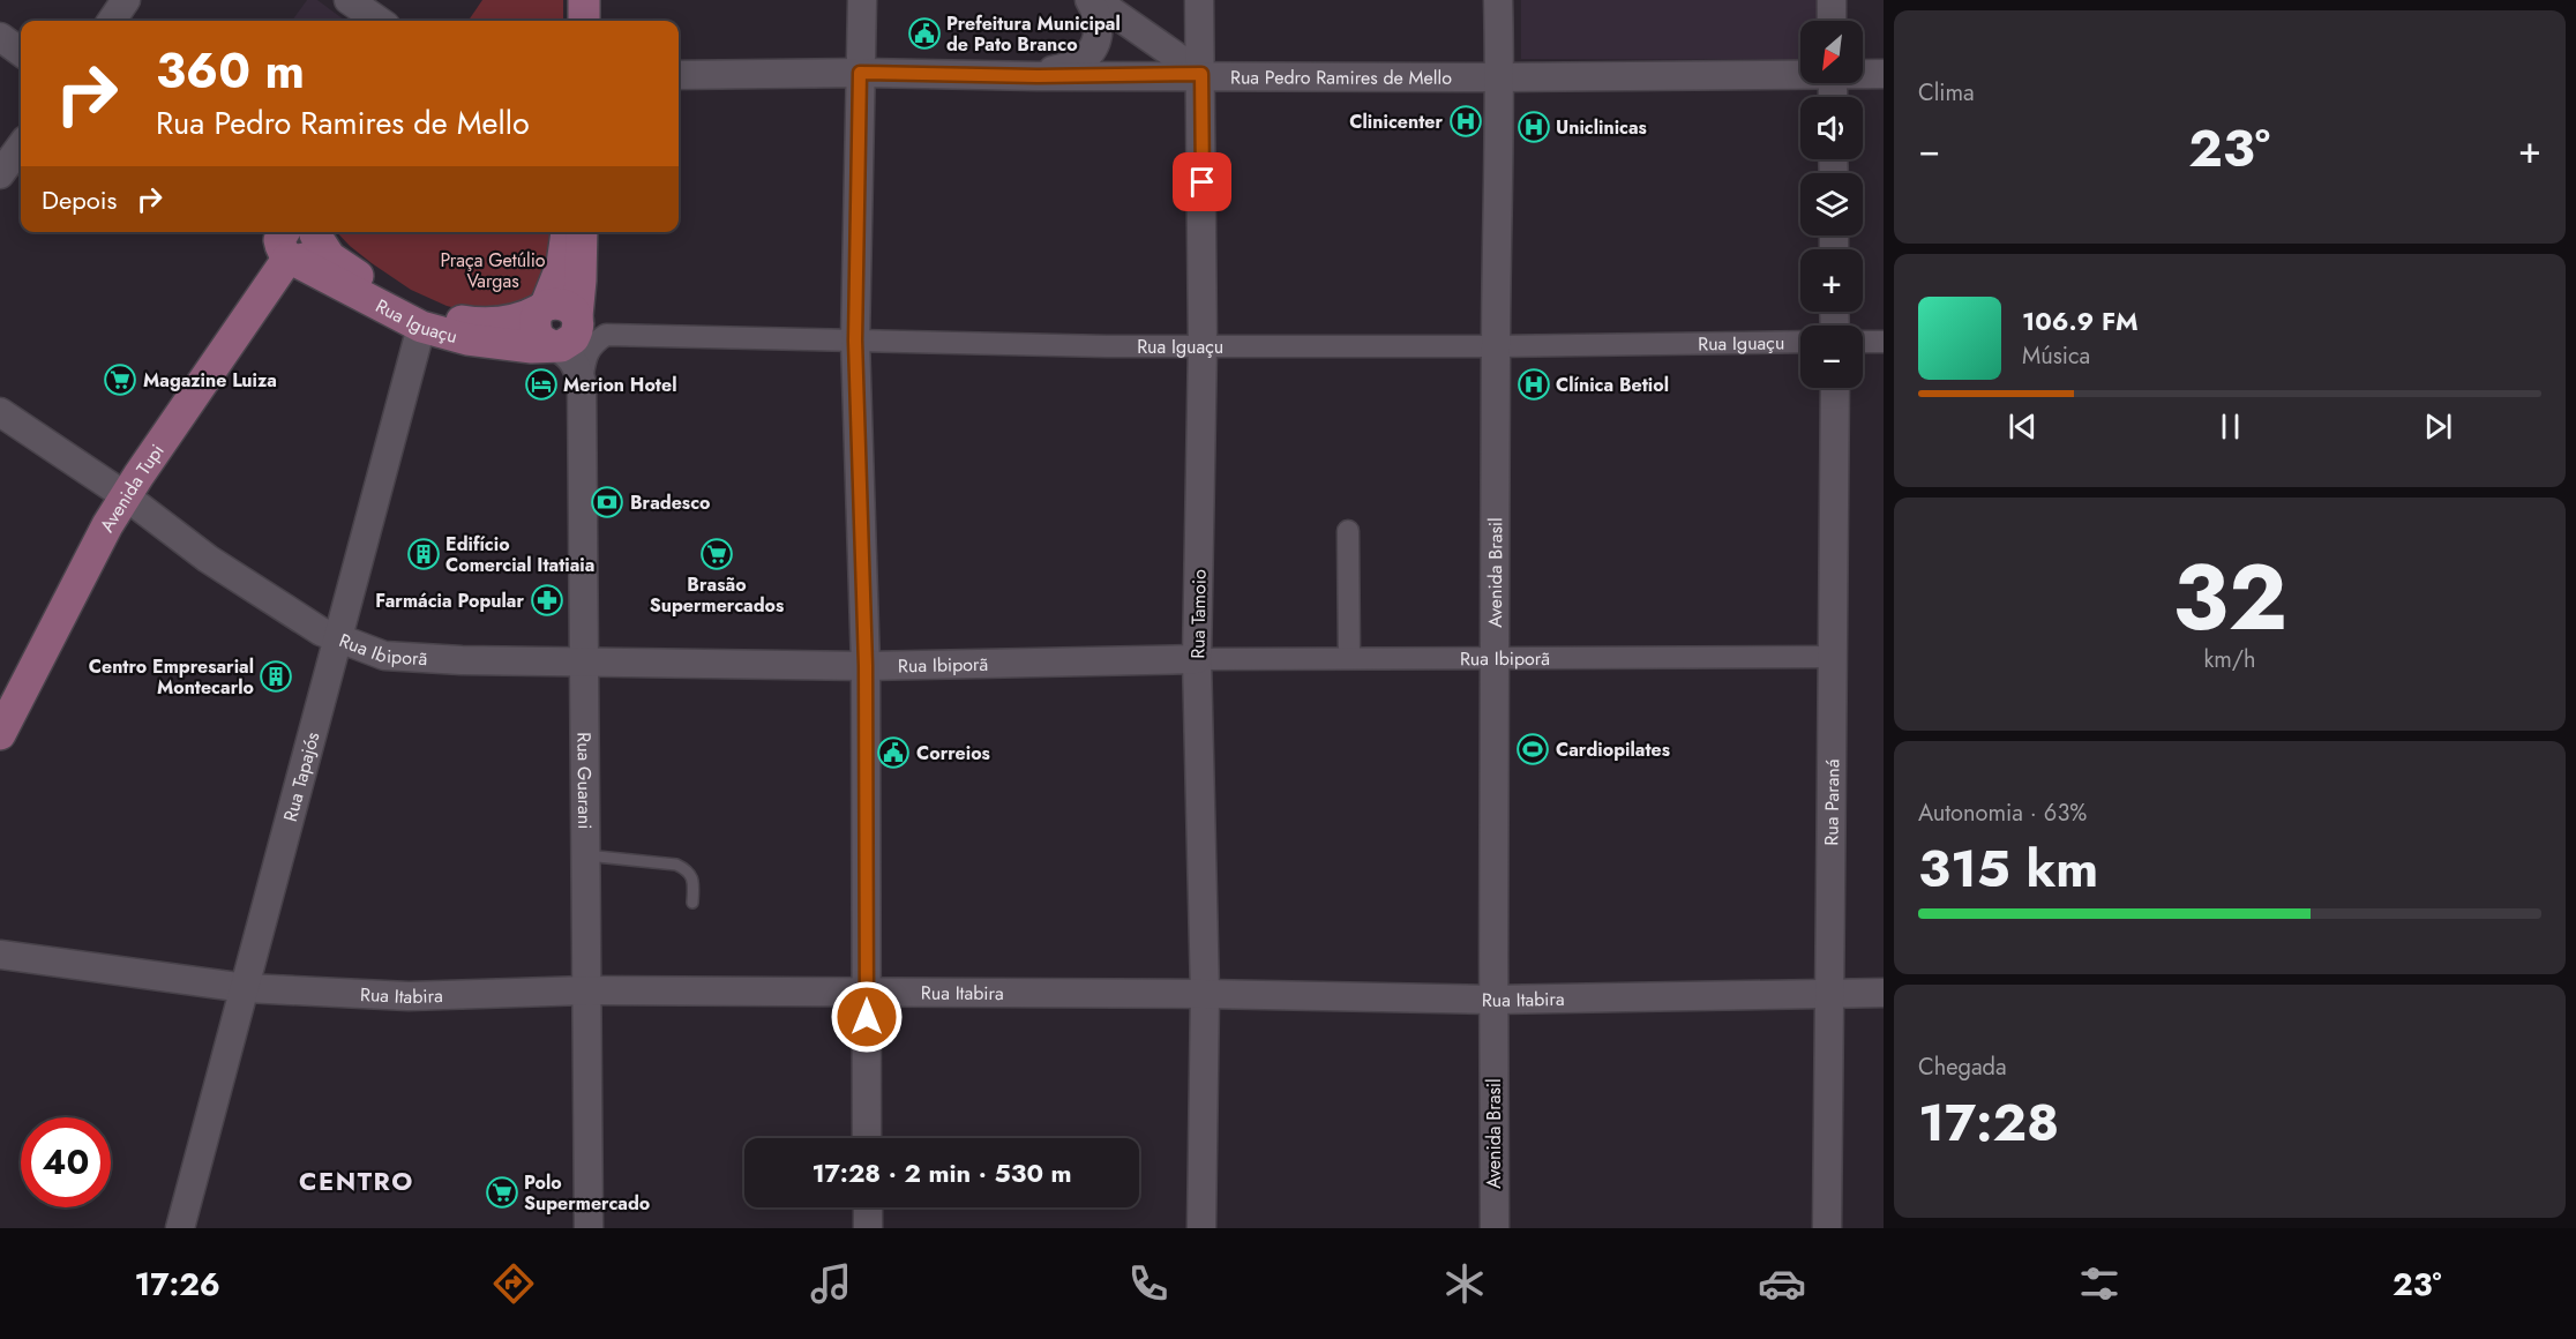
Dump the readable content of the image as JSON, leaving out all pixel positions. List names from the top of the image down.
{
  "streets": {
    "main road": ["Rua Iguaçu", "Avenida Tupi"],
    "street": [
      "Rua Pedro Ramires de Mello",
      "Avenida Brasil",
      "Rua Tamoio",
      "Rua Ibiporã",
      "Rua Tapajós",
      "Rua Guarani",
      "Rua Paraná",
      "Rua Itabira"
    ]
  },
  "crossings": [
    ["Rua Pedro Ramires de Mello", "Avenida Brasil"],
    ["Rua Pedro Ramires de Mello", "Rua Tamoio"],
    ["Rua Iguaçu", "Avenida Tupi"],
    ["Rua Iguaçu", "Avenida Brasil"],
    ["Rua Iguaçu", "Rua Tamoio"],
    ["Rua Iguaçu", "Rua Tapajós"],
    ["Rua Iguaçu", "Rua Guarani"],
    ["Avenida Tupi", "Rua Ibiporã"],
    ["Avenida Brasil", "Rua Ibiporã"],
    ["Avenida Brasil", "Rua Itabira"],
    ["Rua Tamoio", "Rua Ibiporã"],
    ["Rua Tamoio", "Rua Itabira"],
    ["Rua Ibiporã", "Rua Tapajós"],
    ["Rua Ibiporã", "Rua Guarani"],
    ["Rua Ibiporã", "Rua Paraná"],
    ["Rua Tapajós", "Rua Itabira"],
    ["Rua Guarani", "Rua Itabira"],
    ["Rua Paraná", "Rua Itabira"]
  ],
  "districts": ["CENTRO"],
  "parks": ["Praça Getúlio Vargas"],
  "places": {
    "public building": ["Prefeitura Municipal de Pato Branco", "Correios"],
    "hospital": ["Clinicenter", "Uniclinicas", "Clínica Betiol"],
    "supermarket": ["Magazine Luiza", "Brasão Supermercados", "Polo Supermercado"],
    "hotel": ["Merion Hotel"],
    "bank": ["Bradesco"],
    "building": ["Edifício Comercial Itatiaia", "Centro Empresarial Montecarlo"],
    "pharmacy": ["Farmácia Popular"],
    "sports": ["Cardiopilates"]
  },
  "north": "bottom left",
  "page": {
    "tile": [
      "Clima",
      ["32", "km/h"],
      ["Autonomia · 63%", "315 km"],
      ["Chegada", "17:28"]
    ],
    "map_buttons": ["+", "−"],
    "turn": ["360 m", "Rua Pedro Ramires de Mello"],
    "heat": ["−", "23°", "+"],
    "then": "Depois",
    "song": ["106.9 FM", "Música"],
    "limit": "40",
    "trip": "17:28 · 2 min · 530 m",
    "tabs": ["17:26", "23°"]
  }
}
